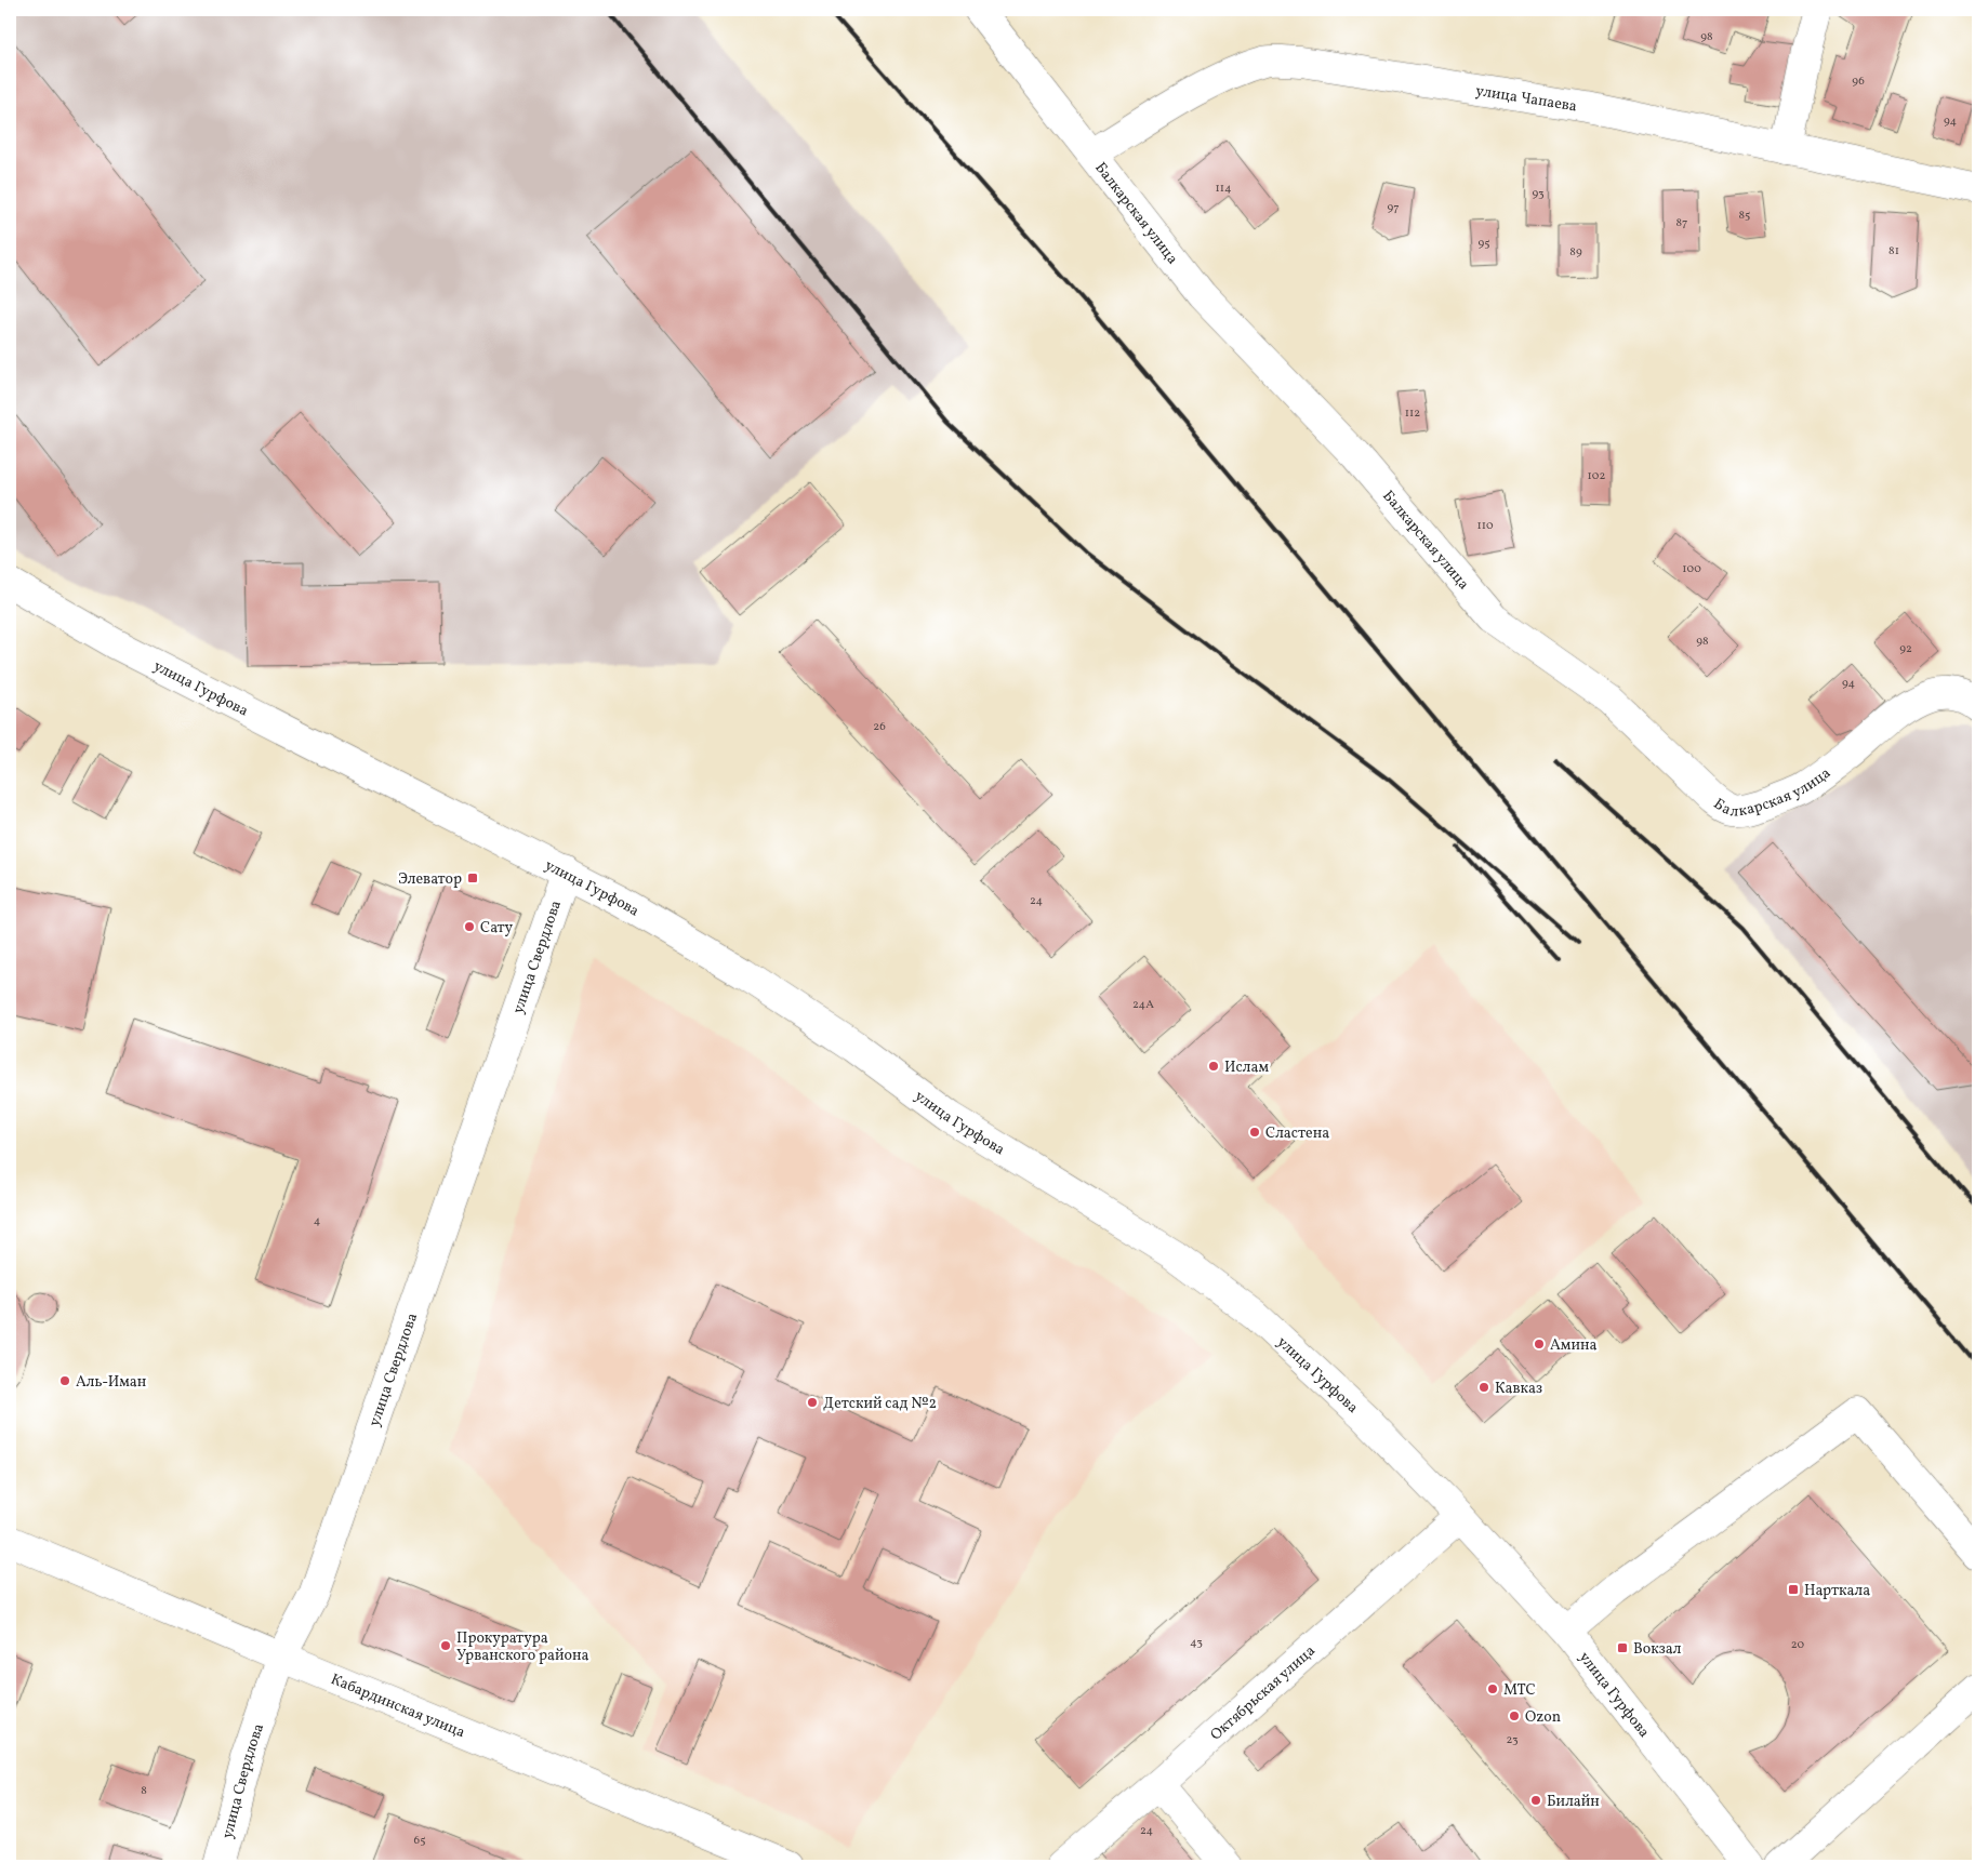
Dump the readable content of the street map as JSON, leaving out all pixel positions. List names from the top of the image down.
{
  "streets": {
    "street": [
      "улица Чапаева",
      "Балкарская улица",
      "улица Гурфова",
      "улица Свердлова",
      "Октябрьская улица",
      "Кабардинская улица"
    ]
  },
  "crossings": [
    ["улица Чапаева", "Балкарская улица"],
    ["улица Гурфова", "улица Свердлова"],
    ["улица Гурфова", "Октябрьская улица"],
    ["улица Свердлова", "Кабардинская улица"]
  ],
  "places": {
    "transit": ["Элеватор", "Нарткала", "Вокзал"],
    "other": [
      "Сату",
      "Ислам",
      "Сластена",
      "Амина",
      "Аль-Иман",
      "Кавказ",
      "Детский сад №2",
      "Прокуратура Урванского района",
      "МТС",
      "Ozon",
      "Билайн"
    ]
  },
  "house_numbers": [
    "98",
    "96",
    "94",
    "114",
    "93",
    "97",
    "85",
    "87",
    "95",
    "81",
    "89",
    "112",
    "102",
    "110",
    "100",
    "98",
    "92",
    "94",
    "26",
    "24",
    "24А",
    "4",
    "43",
    "20",
    "23",
    "8",
    "24",
    "65"
  ]
}
